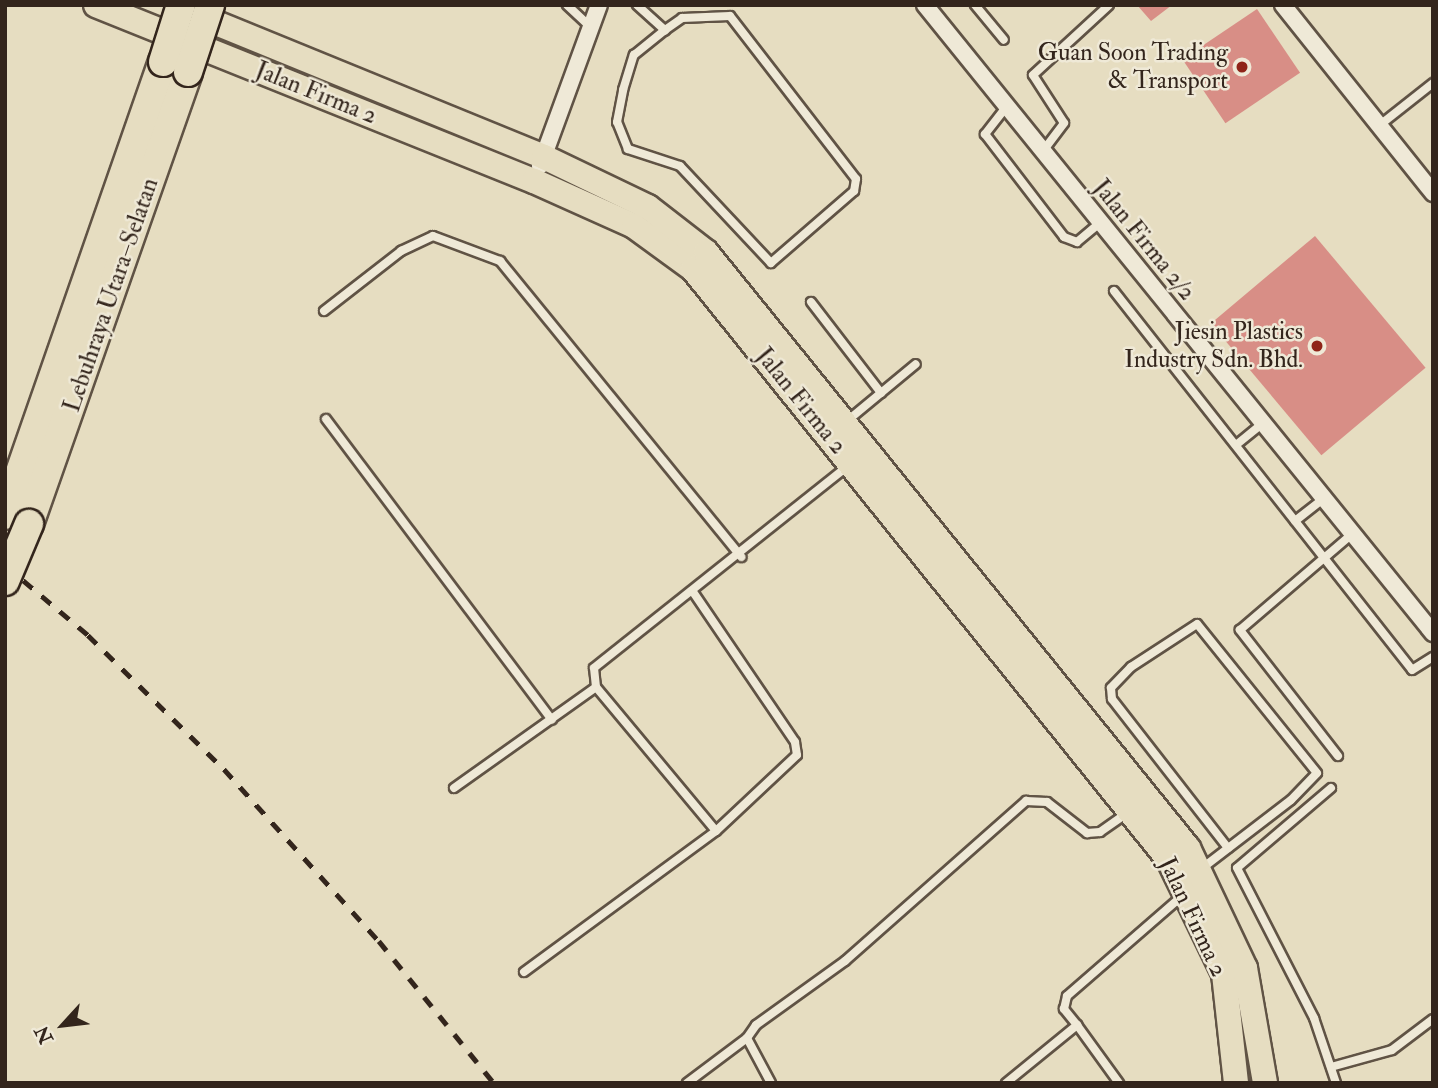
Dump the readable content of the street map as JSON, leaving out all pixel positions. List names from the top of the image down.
{
  "streets": {
    "highway": ["Lebuhraya Utara–Selatan"],
    "main road": ["Jalan Firma 2"],
    "street": ["Jalan Firma 2/2"]
  },
  "places": ["Guan Soon Trading & Transport", "Jiesin Plastics Industry Sdn. Bhd."],
  "north": "bottom left"
}
